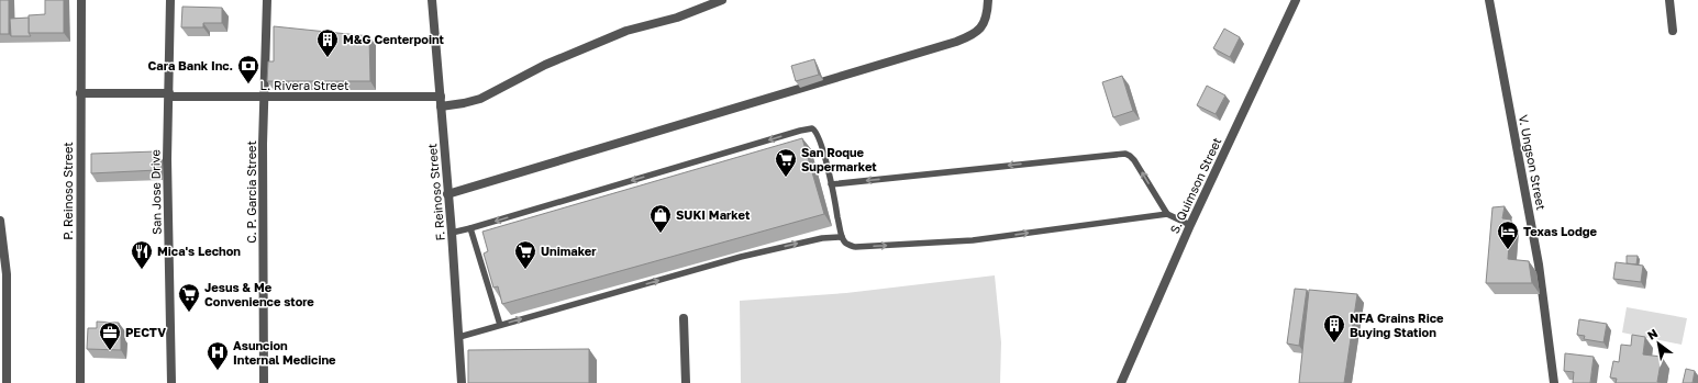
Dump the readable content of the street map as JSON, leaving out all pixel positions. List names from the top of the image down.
{
  "streets": {
    "street": [
      "L. Rivera Street",
      "V. Ungson Street",
      "S. Quimson Street",
      "P. Reinoso Street",
      "San Jose Drive",
      "C. P. Garcia Street",
      "F. Reinoso Street"
    ]
  },
  "crossings": [
    ["L. Rivera Street", "P. Reinoso Street"],
    ["L. Rivera Street", "San Jose Drive"],
    ["L. Rivera Street", "C. P. Garcia Street"],
    ["L. Rivera Street", "F. Reinoso Street"]
  ],
  "places": {
    "building": ["M&G Centerpoint", "NFA Grains Rice Buying Station"],
    "bank": ["Cara Bank Inc."],
    "supermarket": ["San Roque Supermarket", "Unimaker", "Jesus & Me Convenience store"],
    "shop": ["SUKI Market"],
    "hotel": ["Texas Lodge"],
    "restaurant": ["Mica's Lechon"],
    "office": ["PECTV"],
    "hospital": ["Asuncion Internal Medicine"]
  },
  "north": "top left"
}
